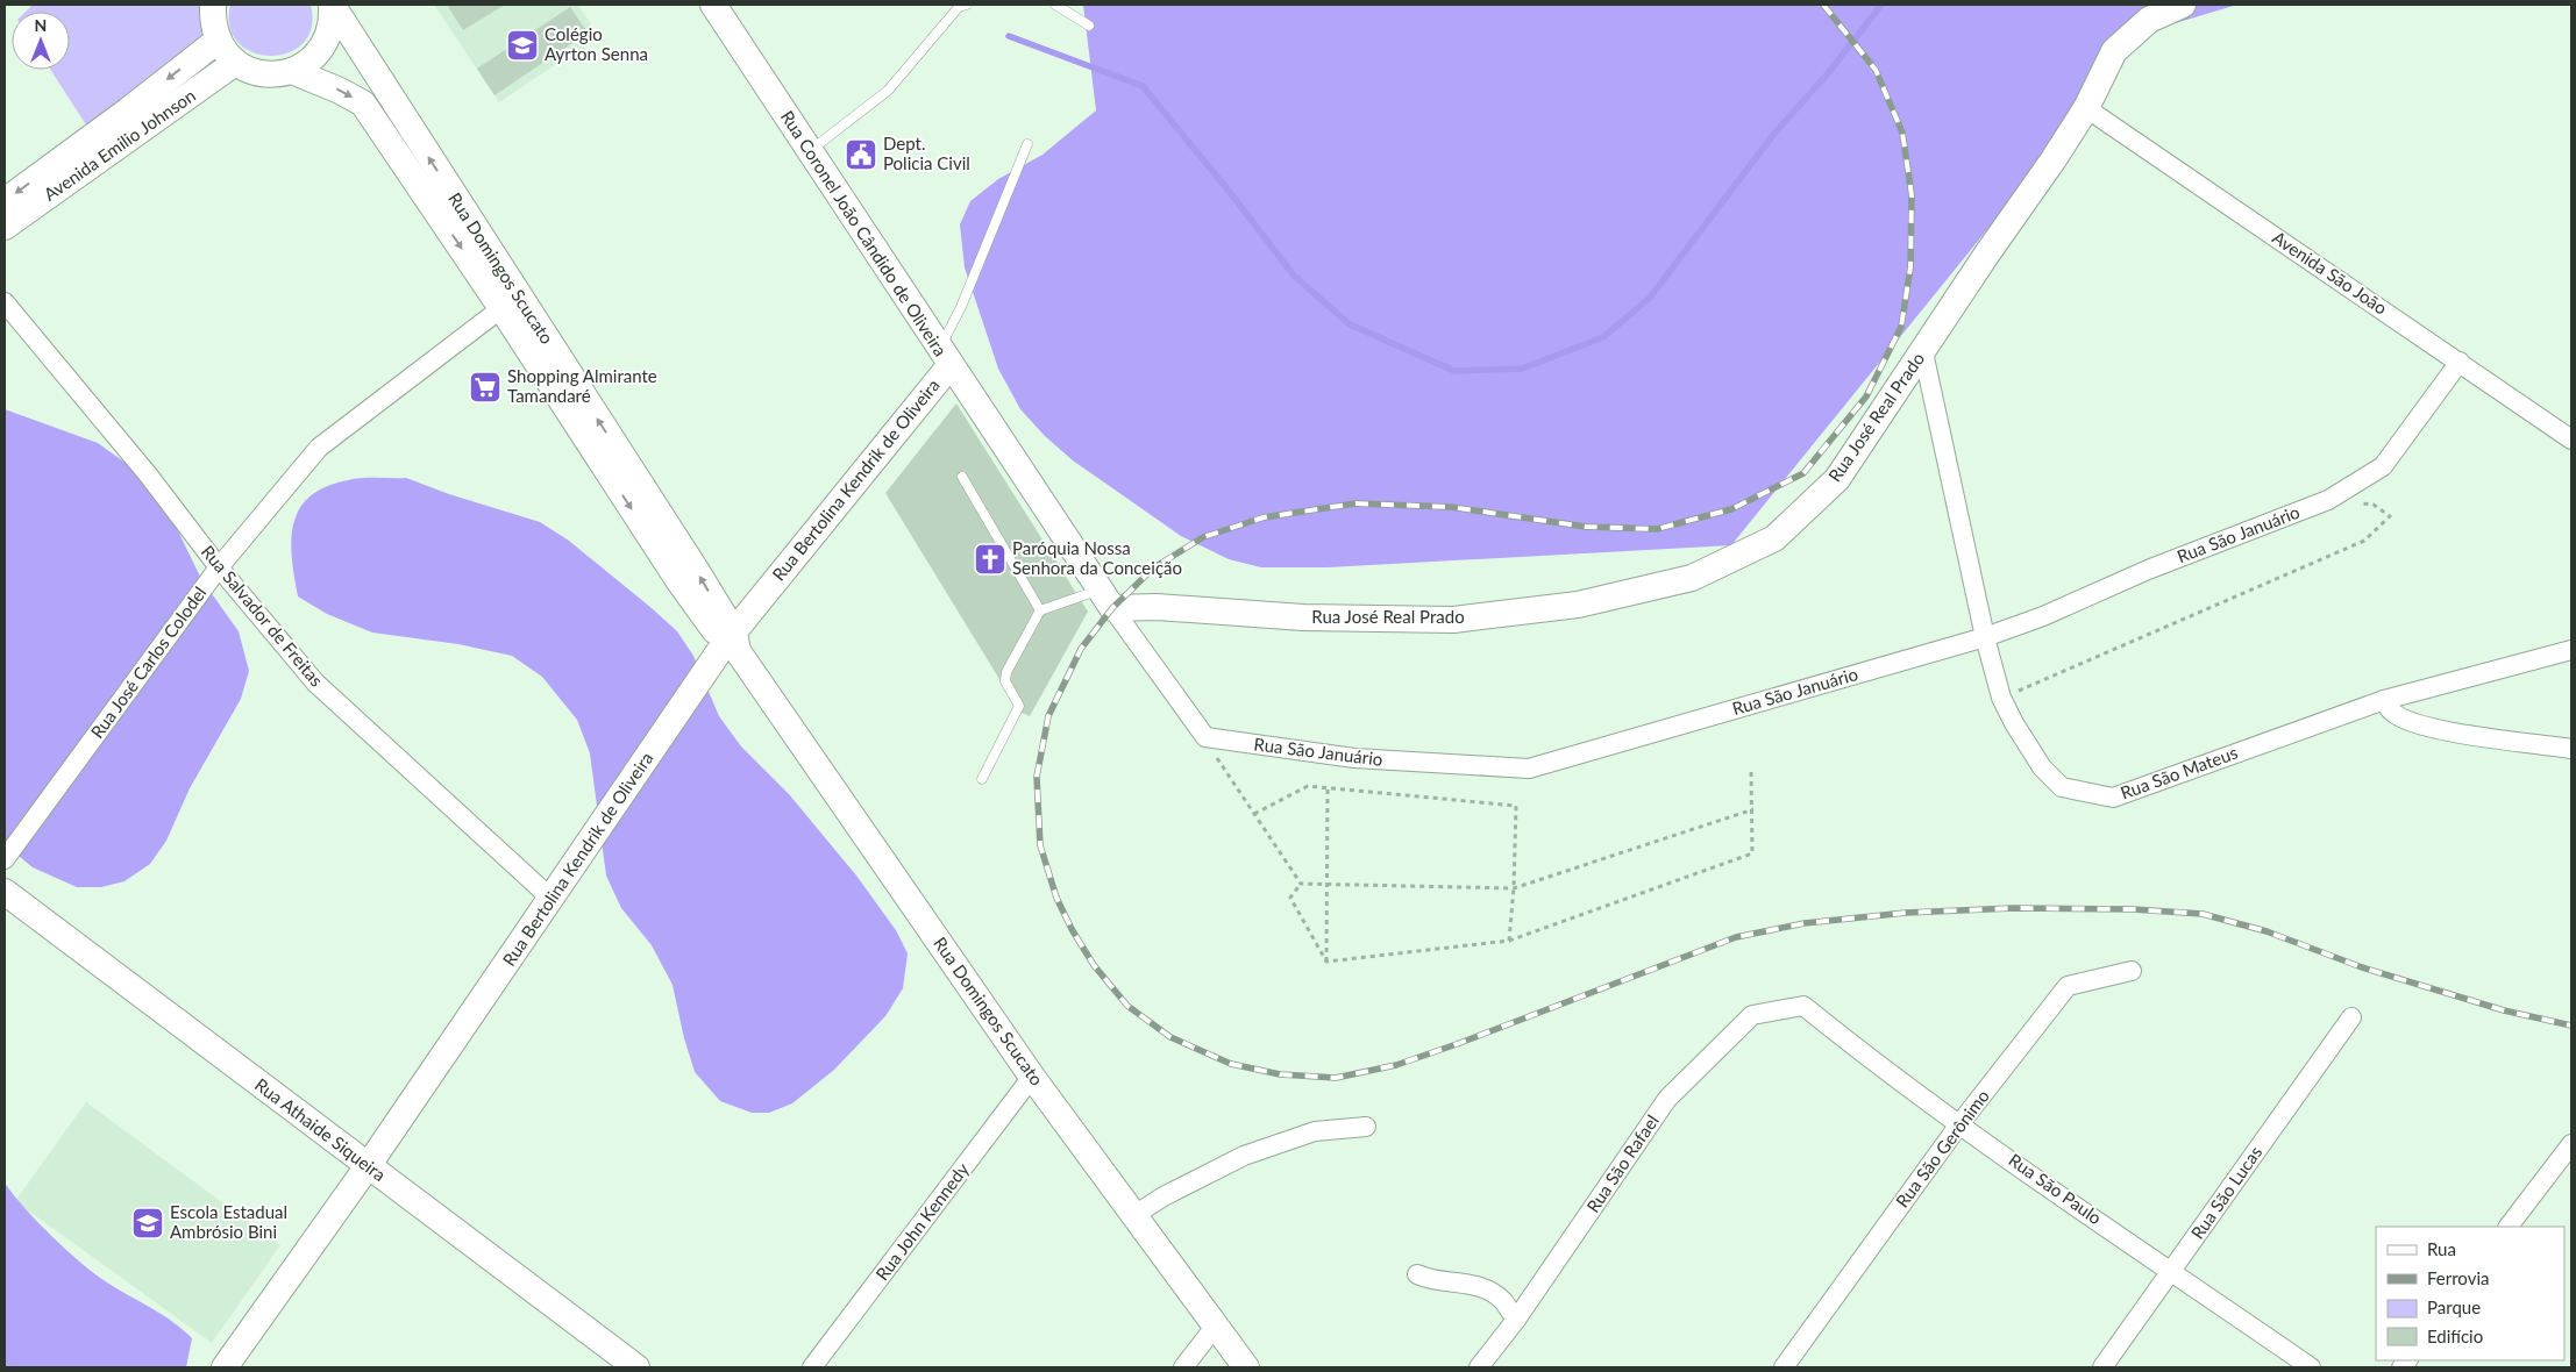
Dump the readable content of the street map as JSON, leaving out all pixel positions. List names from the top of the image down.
{
  "streets": {
    "street": [
      "Avenida Emilio Johnson",
      "Rua Coronel João Cândido de Oliveira",
      "Rua Domingos Scucato",
      "Avenida São João",
      "Rua José Real Prado",
      "Rua Bertolina Kendrik de Oliveira",
      "Rua São Januário",
      "Rua Salvador de Freitas",
      "Rua José Carlos Colodel",
      "Rua São Mateus",
      "Rua Athaide Siqueira",
      "Rua São Gerônimo",
      "Rua São Rafael",
      "Rua São Paulo",
      "Rua São Lucas",
      "Rua John Kennedy"
    ]
  },
  "crossings": [
    ["Rua Coronel João Cândido de Oliveira", "Rua José Real Prado"],
    ["Rua Coronel João Cândido de Oliveira", "Rua Bertolina Kendrik de Oliveira"],
    ["Rua Domingos Scucato", "Rua Bertolina Kendrik de Oliveira"],
    ["Rua Domingos Scucato", "Rua José Carlos Colodel"],
    ["Rua Domingos Scucato", "Rua John Kennedy"],
    ["Avenida São João", "Rua José Real Prado"],
    ["Avenida São João", "Rua São Januário"],
    ["Rua José Real Prado", "Rua São Mateus"],
    ["Rua Bertolina Kendrik de Oliveira", "Rua Salvador de Freitas"],
    ["Rua Bertolina Kendrik de Oliveira", "Rua Athaide Siqueira"],
    ["Rua São Januário", "Rua São Mateus"],
    ["Rua Salvador de Freitas", "Rua José Carlos Colodel"],
    ["Rua São Gerônimo", "Rua São Paulo"],
    ["Rua São Rafael", "Rua São Paulo"],
    ["Rua São Paulo", "Rua São Lucas"]
  ],
  "places": {
    "school or university": ["Colégio Ayrton Senna", "Escola Estadual Ambrósio Bini"],
    "public building": ["Dept. Policia Civil"],
    "supermarket": ["Shopping Almirante Tamandaré"],
    "church": ["Paróquia Nossa Senhora da Conceição"]
  },
  "legend": [
    "Rua",
    "Ferrovia",
    "Parque",
    "Edifício"
  ],
  "north": "top"
}
